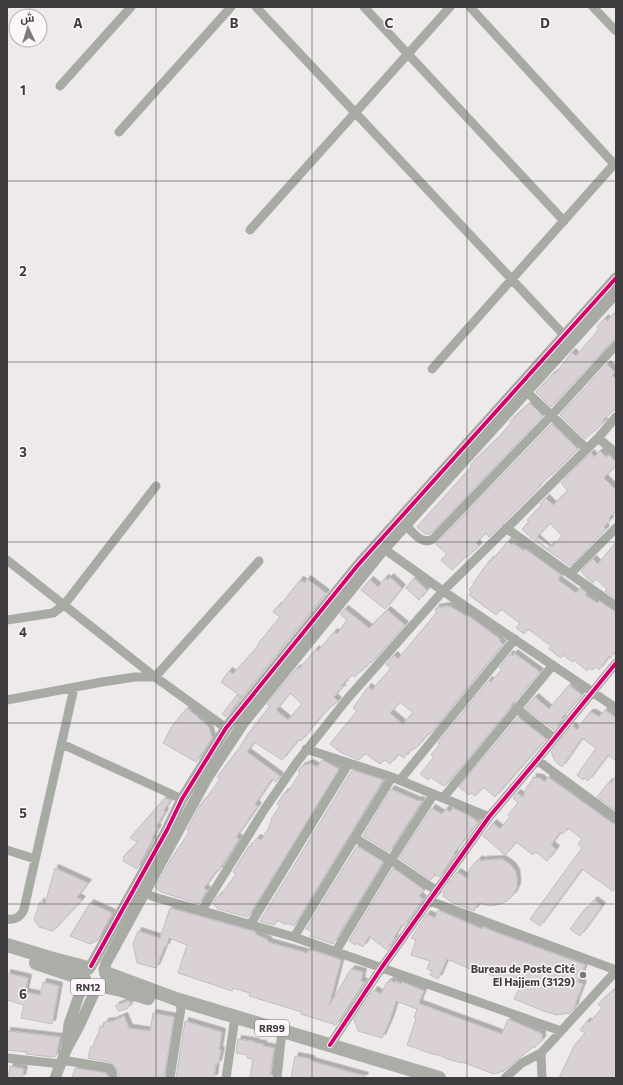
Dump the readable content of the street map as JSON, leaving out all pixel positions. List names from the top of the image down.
{
  "streets": {
    "main road": ["RR99"]
  },
  "places": ["Bureau de Poste Cité El Hajjem (3129)"],
  "north": "top",
  "grid": {
    "columns": [
      "A",
      "B",
      "C",
      "D"
    ],
    "rows": [
      "1",
      "2",
      "3",
      "4",
      "5",
      "6"
    ]
  }
}
